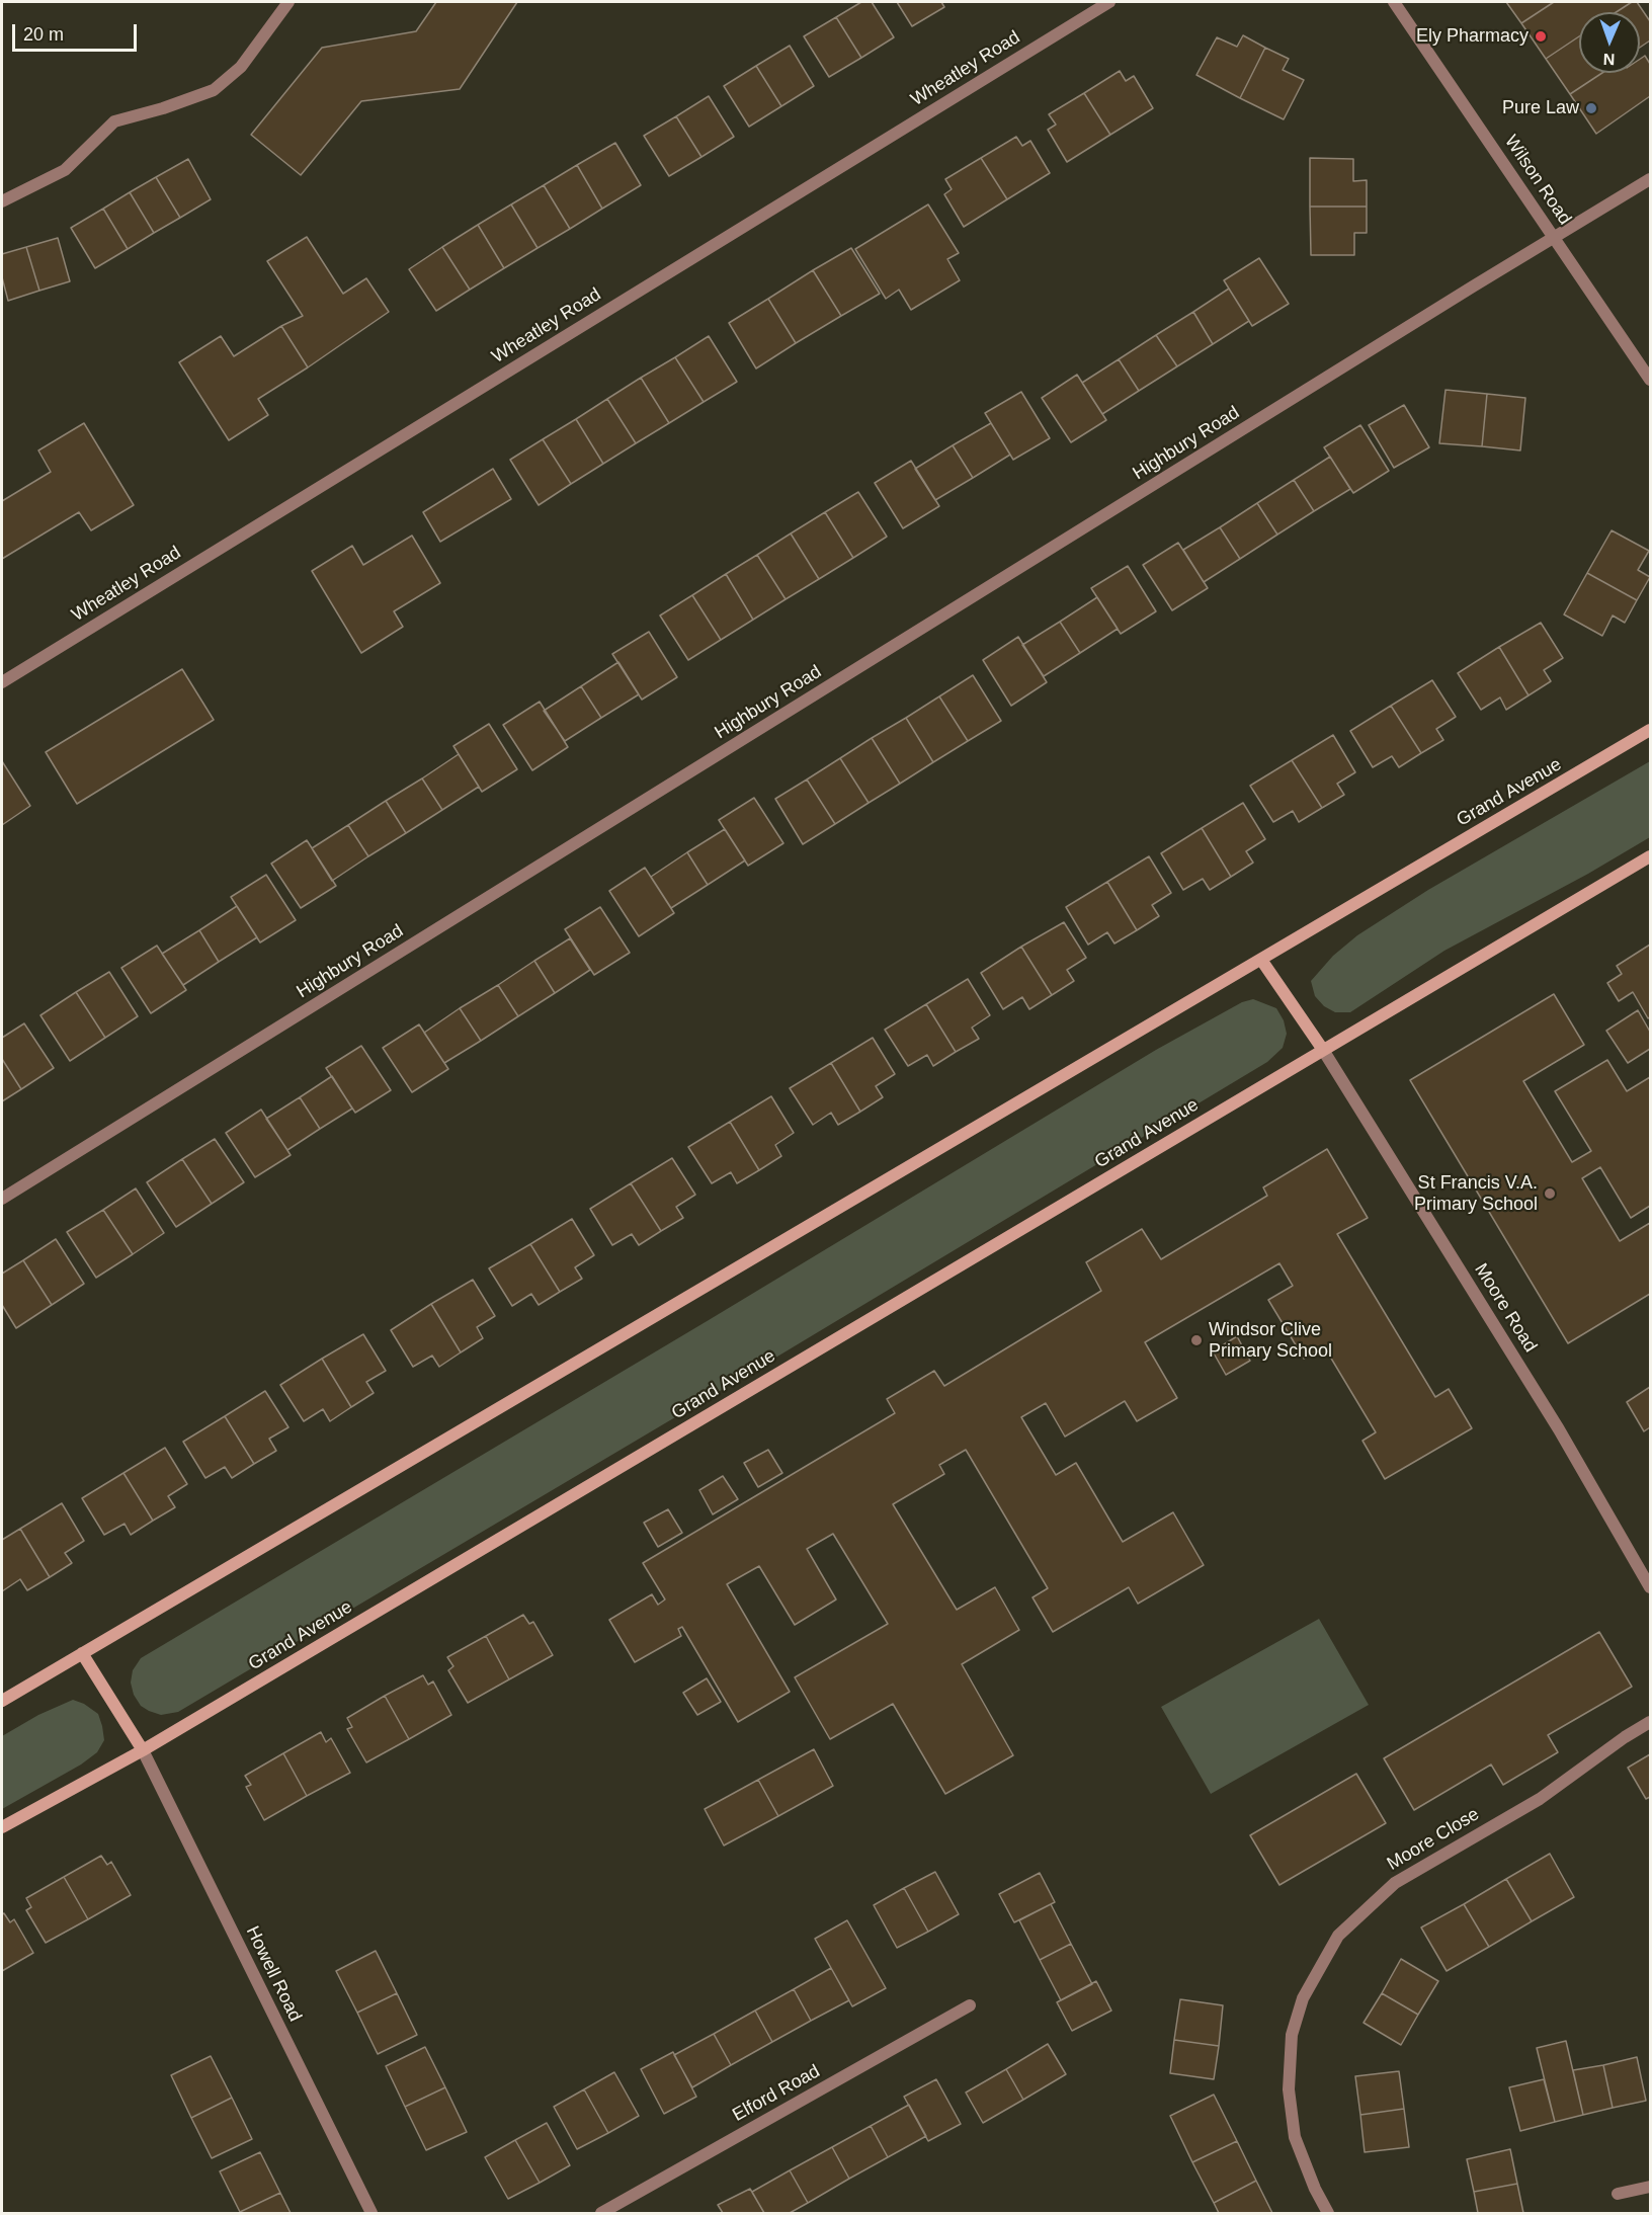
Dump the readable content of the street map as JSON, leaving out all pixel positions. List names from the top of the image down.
{
  "streets": {
    "street": [
      "Wheatley Road",
      "Wilson Road",
      "Highbury Road",
      "Grand Avenue",
      "Moore Road",
      "Moore Close",
      "Howell Road",
      "Elford Road"
    ]
  },
  "crossings": [
    ["Wilson Road", "Highbury Road"],
    ["Grand Avenue", "Moore Road"],
    ["Grand Avenue", "Howell Road"]
  ],
  "places": [
    "Ely Pharmacy",
    "Pure Law",
    "St Francis V.A. Primary School",
    "Windsor Clive Primary School"
  ],
  "scale_bar": "20 m",
  "north": "bottom"
}
